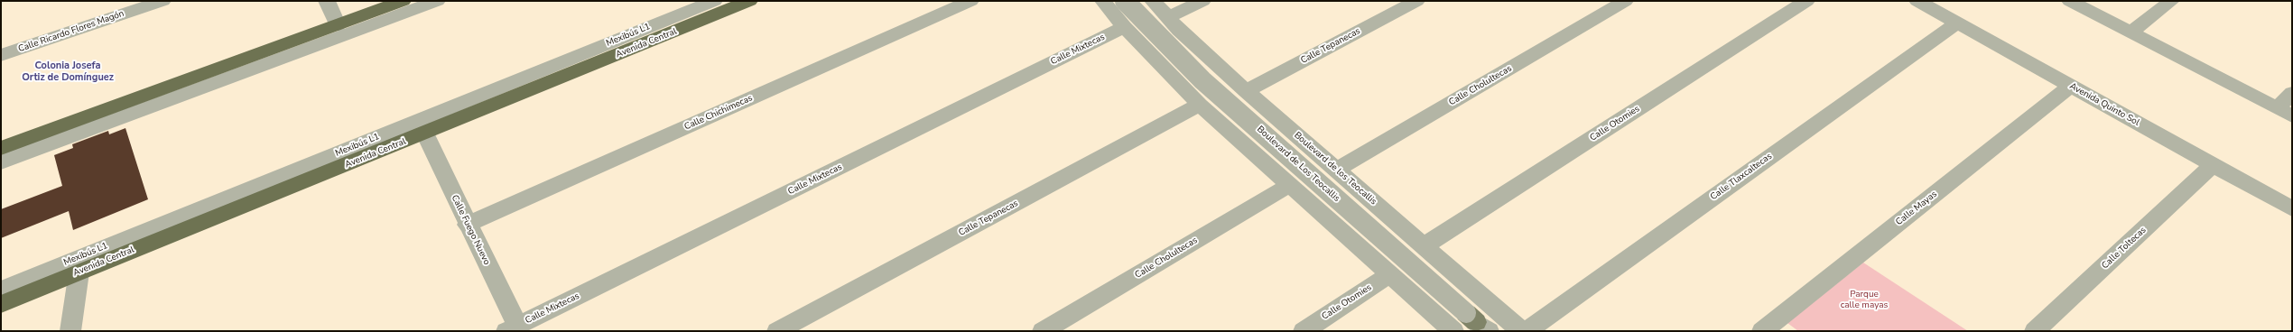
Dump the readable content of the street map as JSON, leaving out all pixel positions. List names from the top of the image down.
{
  "streets": {
    "highway": ["Avenida Central"],
    "street": [
      "Calle Ricardo Flores Magón",
      "Mexibús L1",
      "Calle Tepanecas",
      "Calle Mixtecas",
      "Calle Cholultecas",
      "Avenida Quinto Sol",
      "Calle Chichimecas",
      "Calle Otomies",
      "Boulevard de Los Teocallis",
      "Boulevard de los Teocallis",
      "Calle Tlaxcaltecas",
      "Calle Mayas",
      "Calle Fuego Nuevo",
      "Calle Toltecas"
    ]
  },
  "crossings": [
    ["Avenida Central", "Calle Fuego Nuevo"],
    ["Calle Tepanecas", "Boulevard de los Teocallis"],
    ["Calle Mixtecas", "Calle Fuego Nuevo"],
    ["Calle Cholultecas", "Boulevard de los Teocallis"],
    ["Avenida Quinto Sol", "Calle Tlaxcaltecas"],
    ["Avenida Quinto Sol", "Calle Mayas"],
    ["Avenida Quinto Sol", "Calle Toltecas"],
    ["Calle Chichimecas", "Calle Fuego Nuevo"],
    ["Calle Otomies", "Boulevard de los Teocallis"]
  ],
  "districts": ["Colonia Josefa Ortiz de Domínguez"],
  "parks": ["Parque calle mayas"]
}
